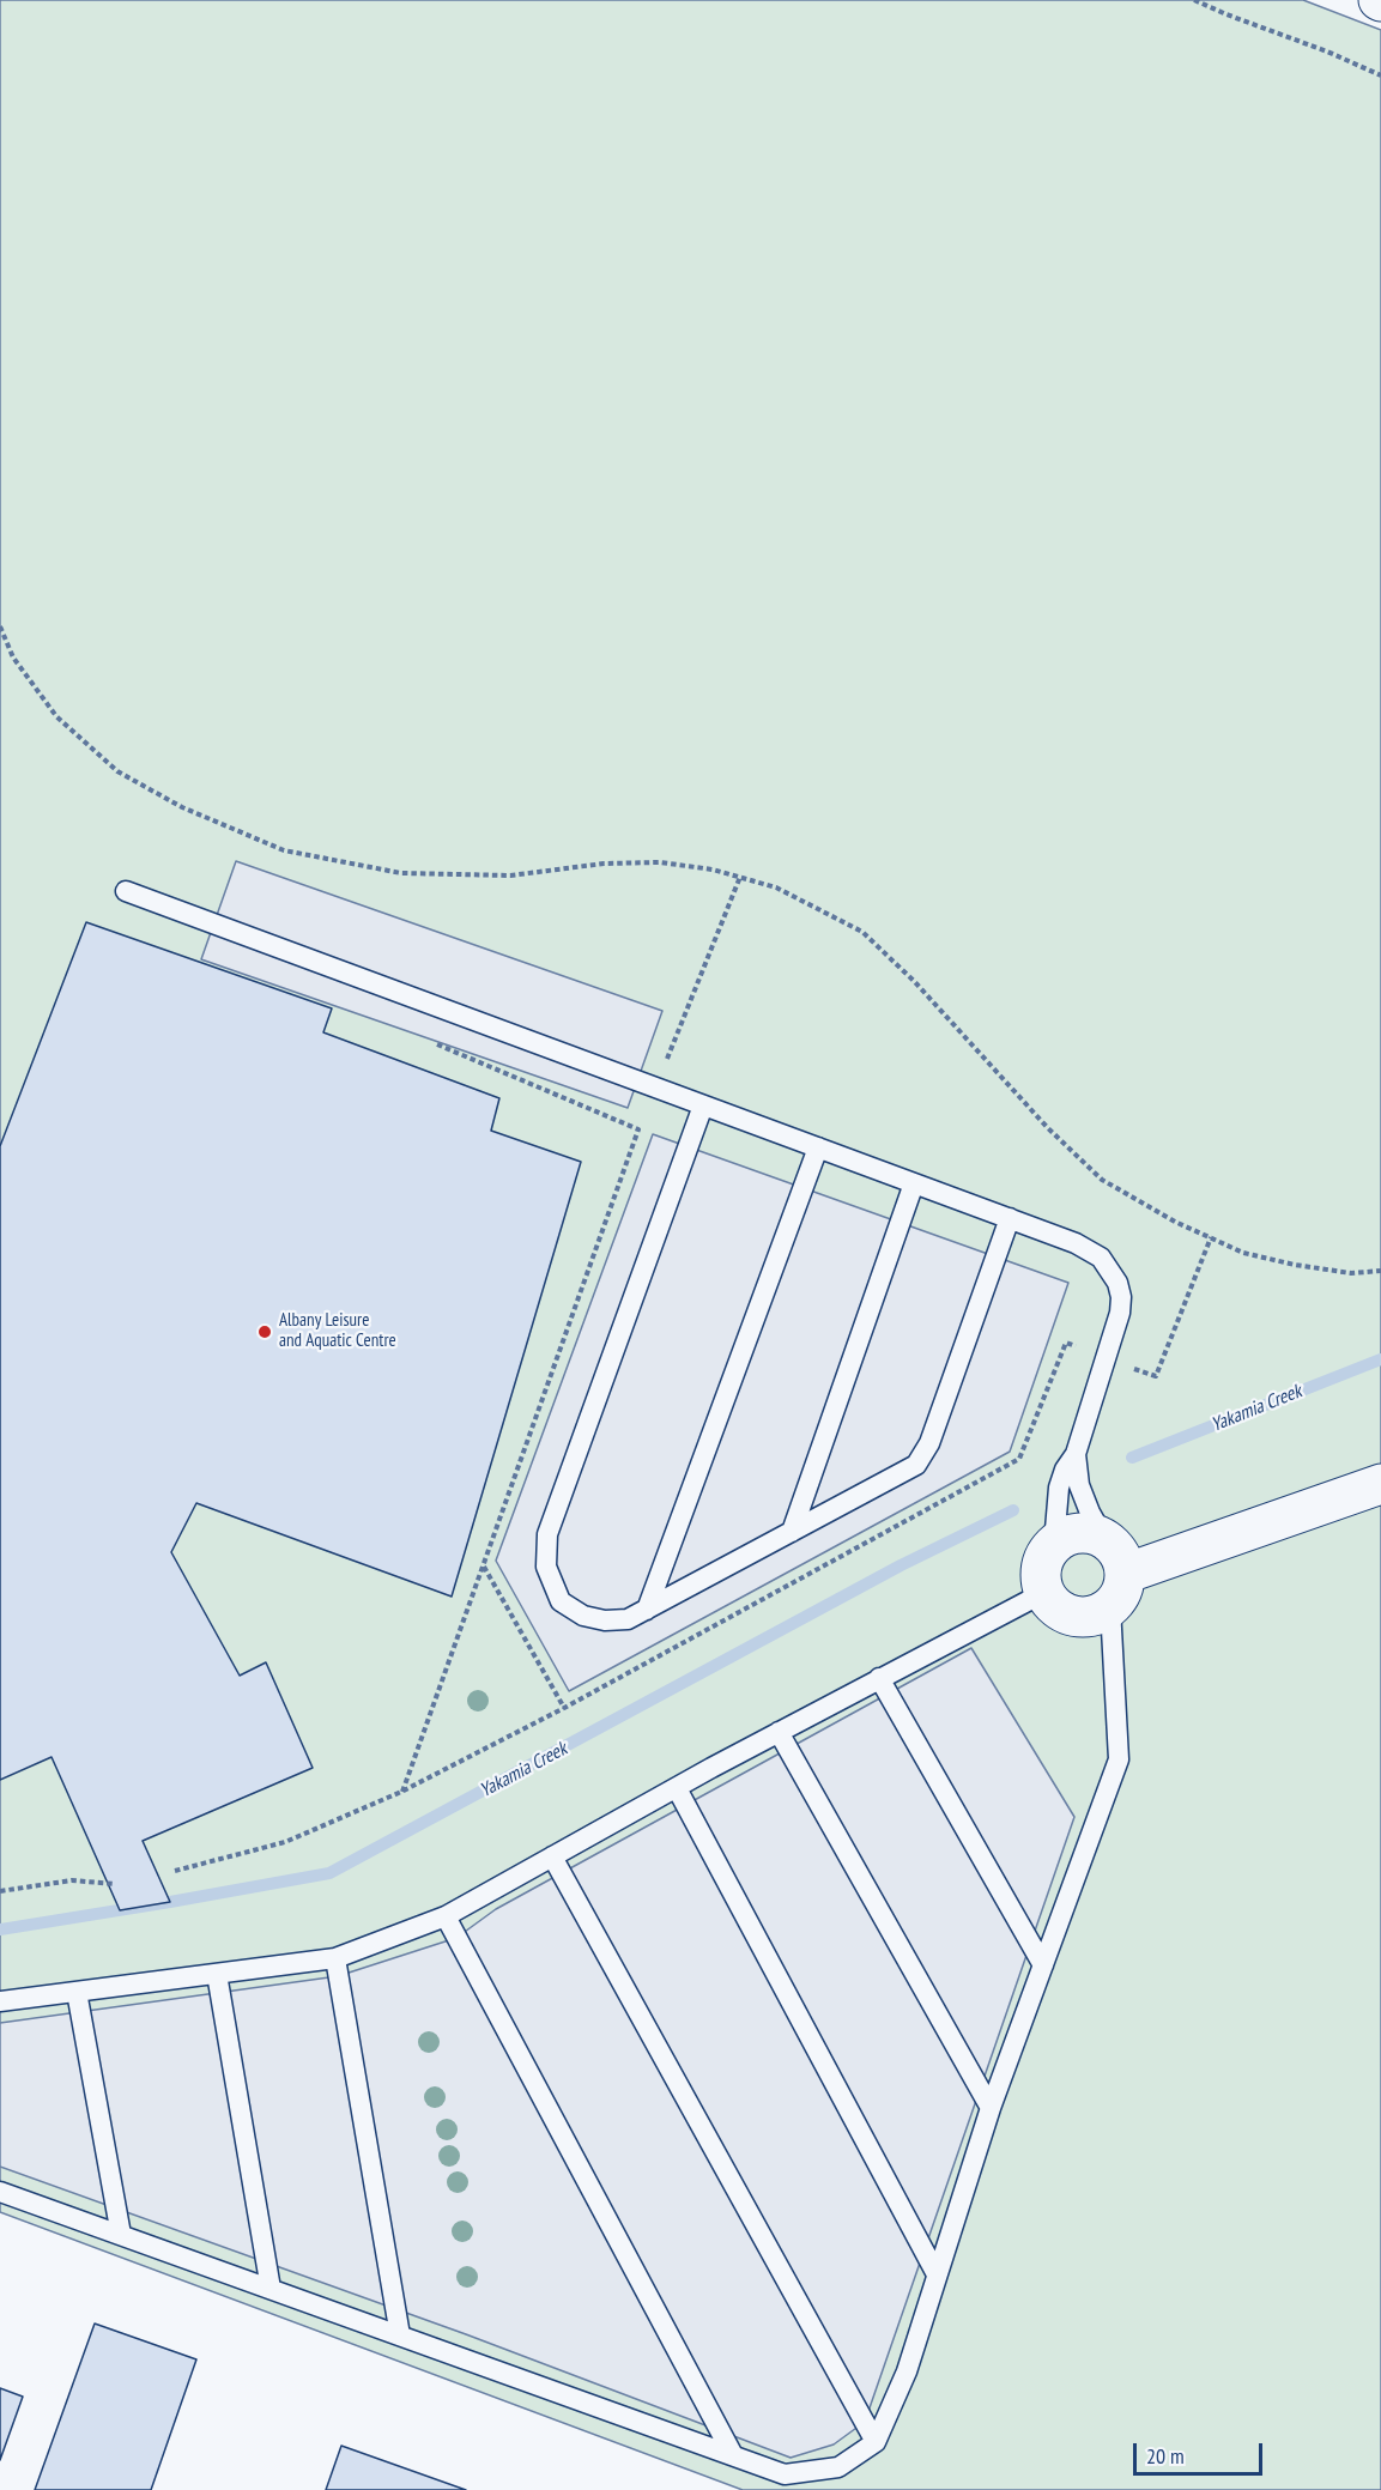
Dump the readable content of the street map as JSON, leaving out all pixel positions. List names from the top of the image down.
{
  "water": ["Yakamia Creek"],
  "places": ["Albany Leisure and Aquatic Centre"],
  "scale_bar": "20 m"
}
